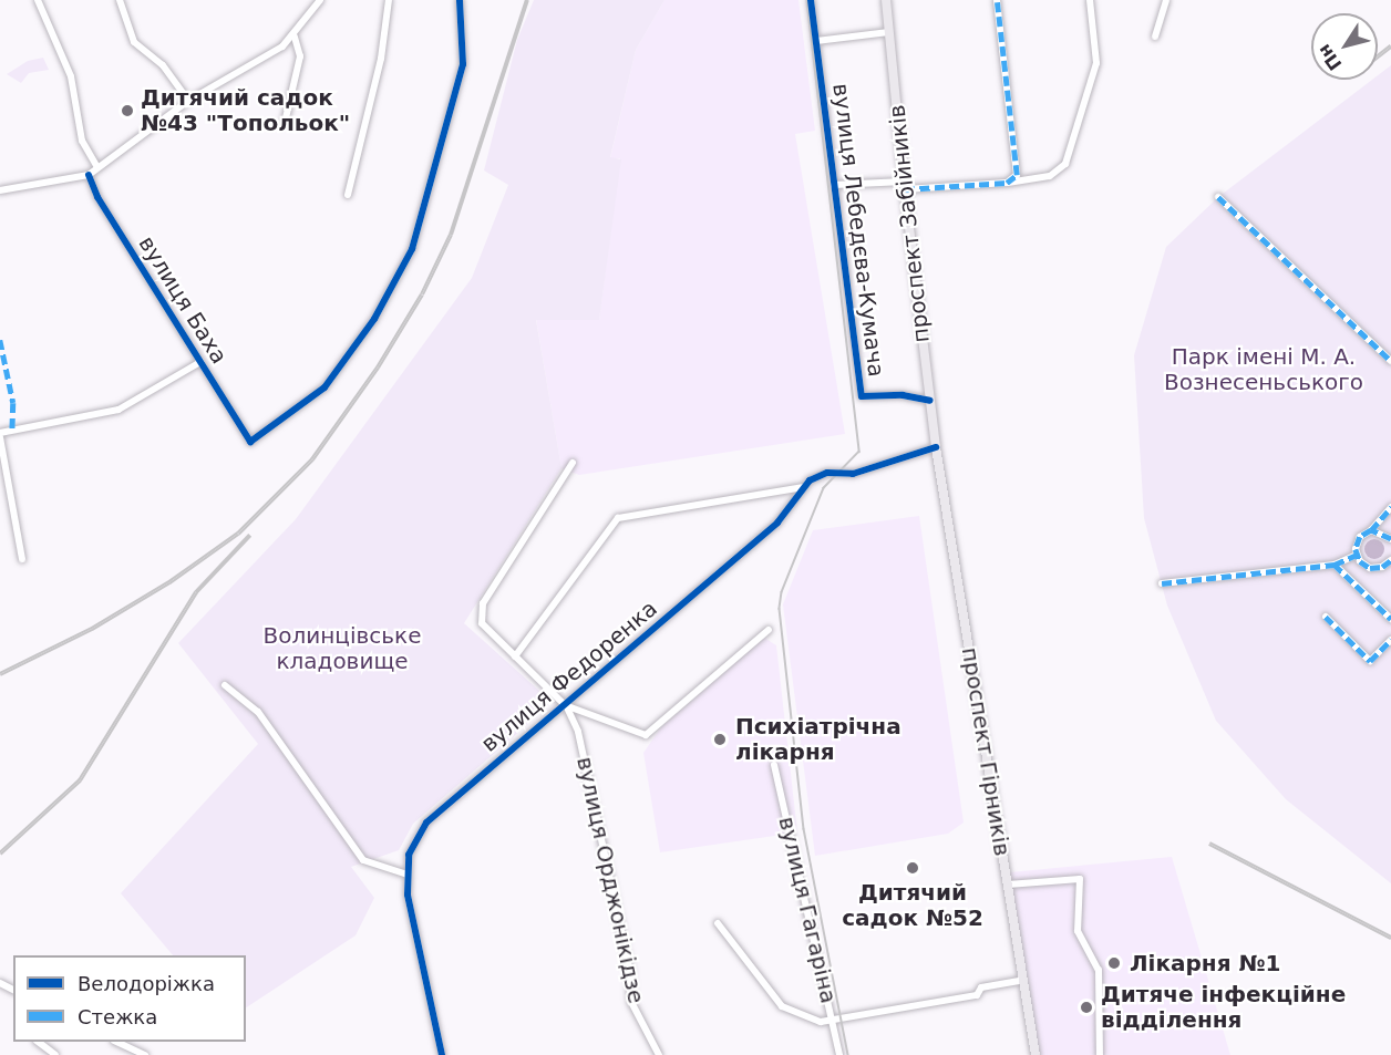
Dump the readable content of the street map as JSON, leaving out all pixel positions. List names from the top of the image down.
{
  "streets": {
    "main road": ["проспект Забійників", "проспект Гірників"],
    "street": [
      "вулиця Лебедєва-Кумача",
      "вулиця Баха",
      "вулиця Федоренка",
      "вулиця Орджонікідзе",
      "вулиця Гагаріна"
    ]
  },
  "crossings": [
    ["проспект Забійників", "вулиця Лебедєва-Кумача"],
    ["проспект Забійників", "вулиця Федоренка"],
    ["проспект Забійників", "проспект Гірників"],
    ["вулиця Федоренка", "проспект Гірників"],
    ["вулиця Федоренка", "вулиця Орджонікідзе"]
  ],
  "parks": ["Парк імені М. А. Вознесеньського", "Волинцівське кладовище"],
  "places": [
    "Дитячий садок №43 \"Топольок\"",
    "Психіатрічна лікарня",
    "Дитячий садок №52",
    "Лікарня №1",
    "Дитяче інфекційне відділення"
  ],
  "legend": ["Велодоріжка", "Стежка"],
  "north": "bottom left"
}
